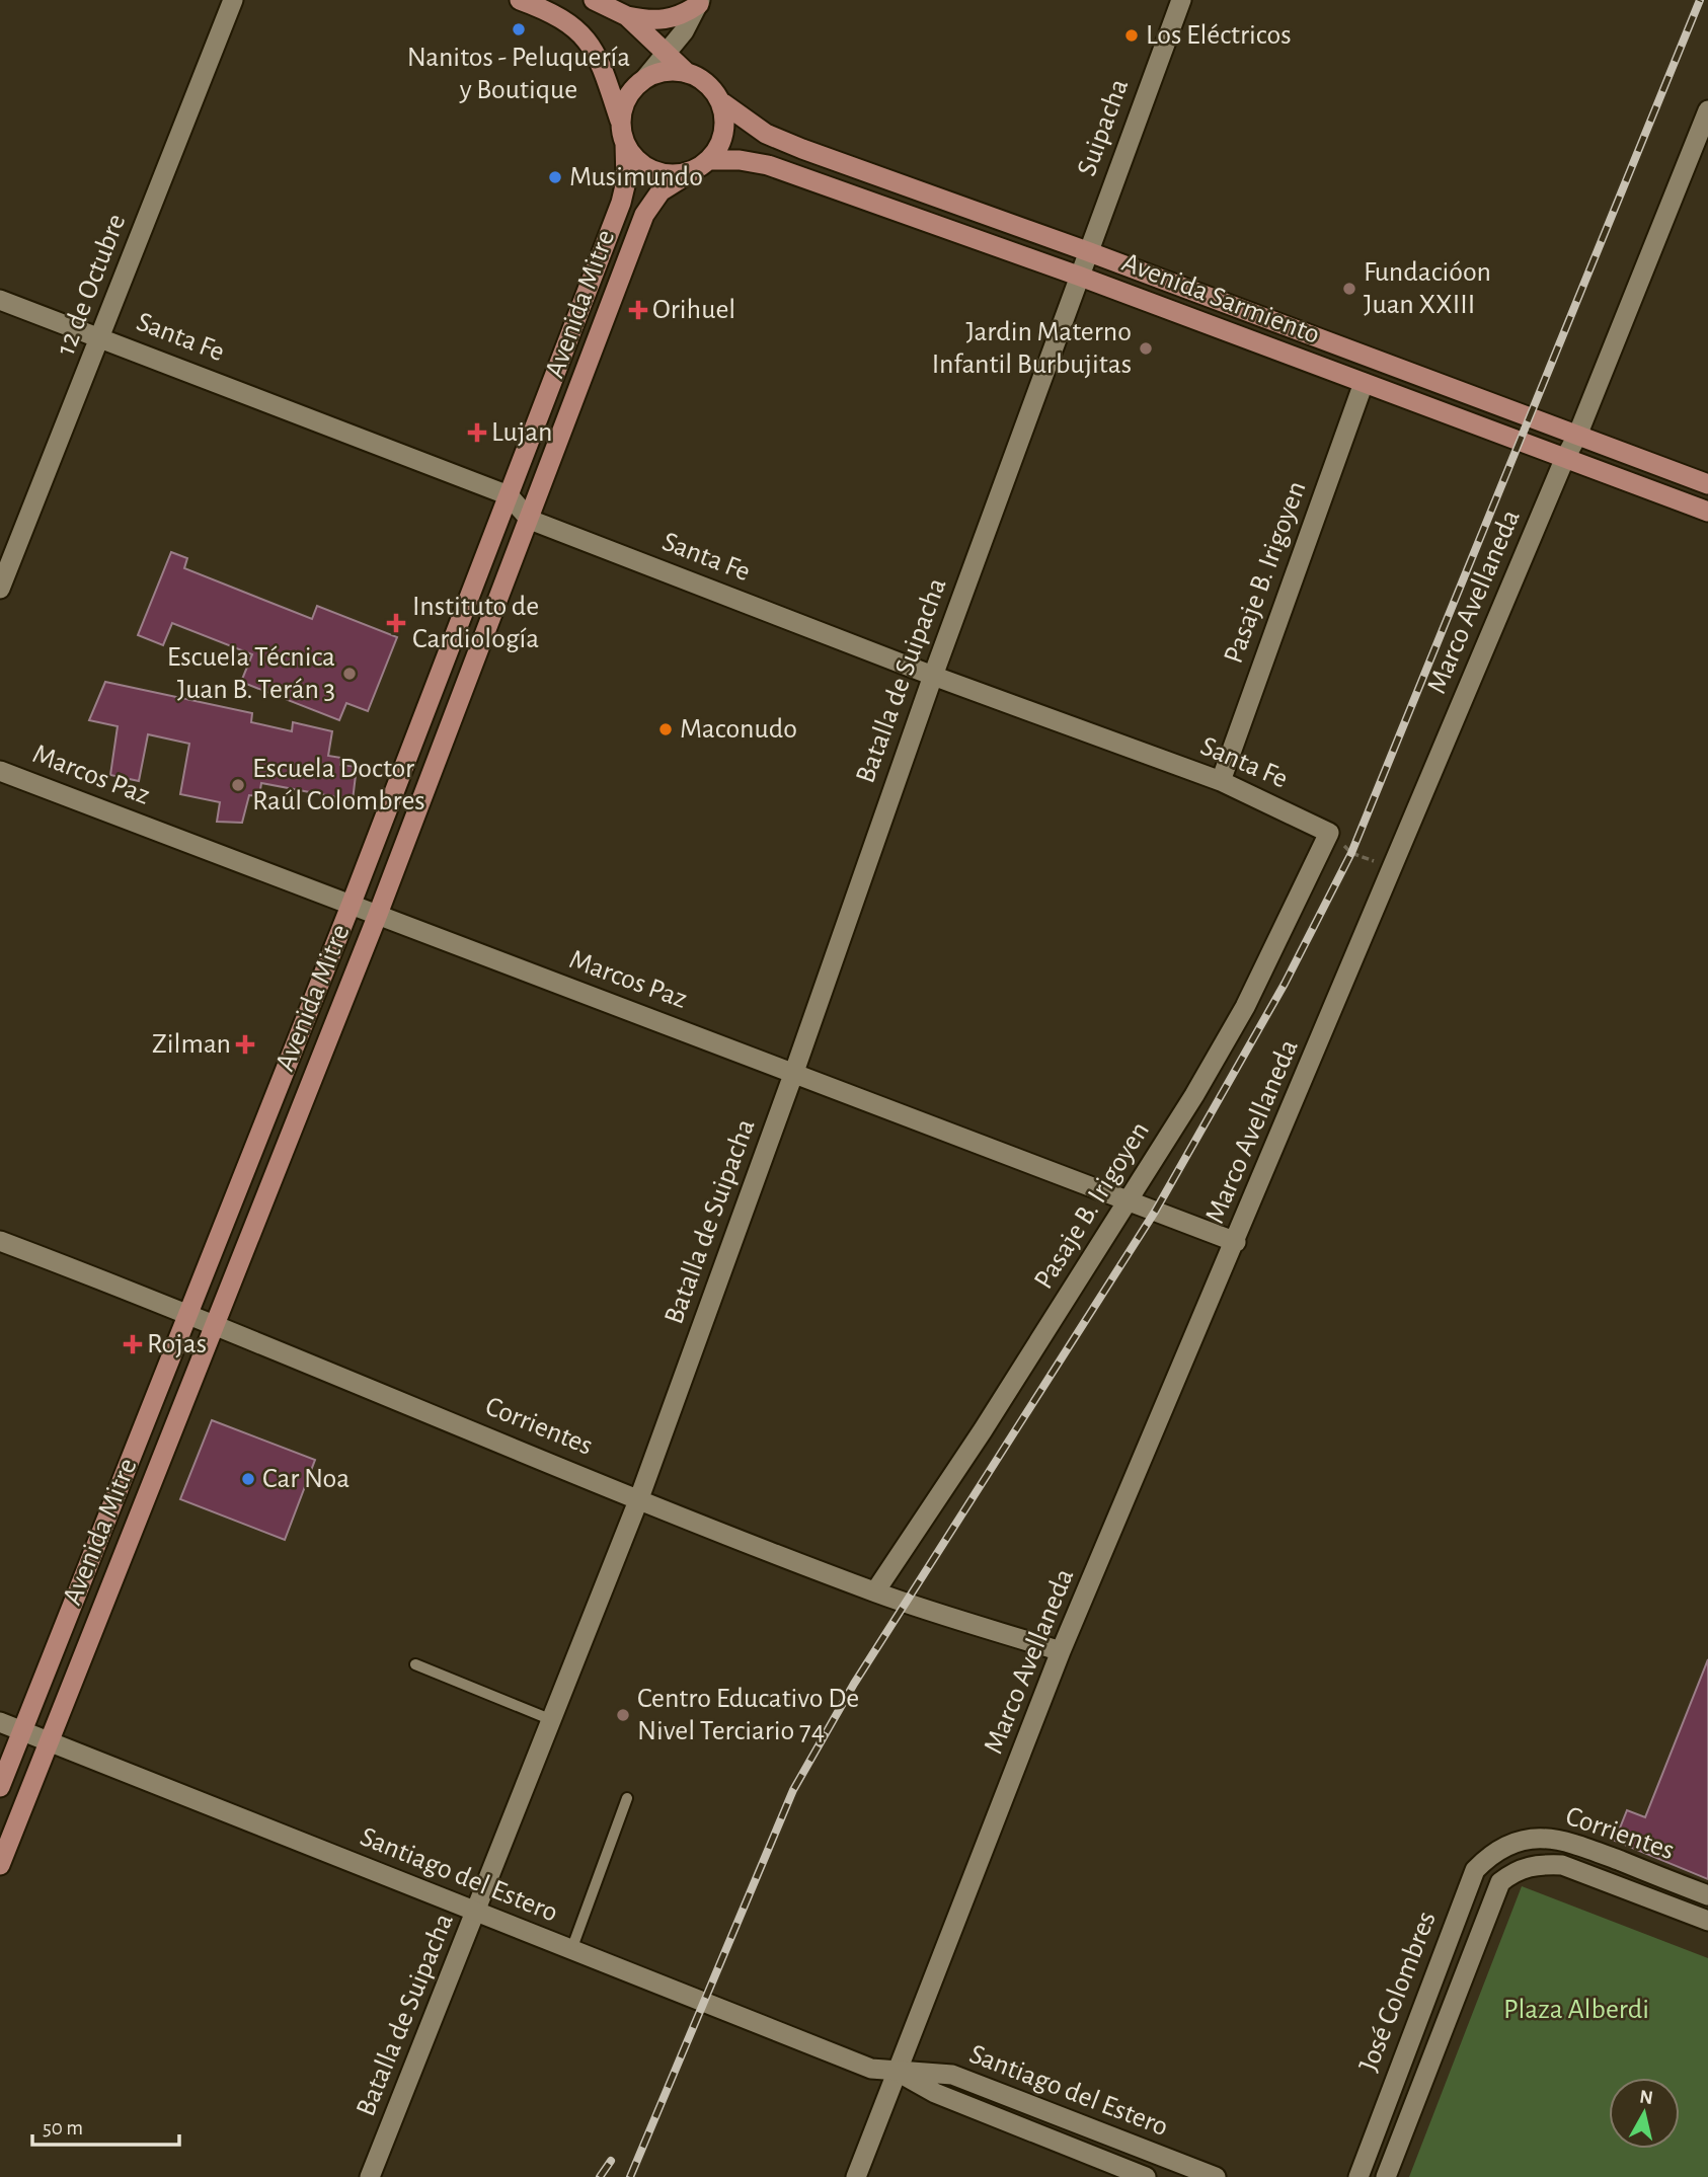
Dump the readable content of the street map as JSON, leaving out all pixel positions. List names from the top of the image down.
{
  "streets": {
    "main road": ["Avenida Sarmiento", "Avenida Mitre"],
    "street": [
      "Suipacha",
      "12 de Octubre",
      "Santa Fe",
      "Pasaje B. Irigoyen",
      "Marco Avellaneda",
      "Batalla de Suipacha",
      "Marcos Paz",
      "Corrientes",
      "Santiago del Estero",
      "José Colombres"
    ]
  },
  "crossings": [
    ["Suipacha", "Avenida Sarmiento"],
    ["Suipacha", "Batalla de Suipacha"],
    ["12 de Octubre", "Santa Fe"],
    ["Avenida Sarmiento", "Avenida Mitre"],
    ["Avenida Sarmiento", "Pasaje B. Irigoyen"],
    ["Avenida Sarmiento", "Marco Avellaneda"],
    ["Avenida Sarmiento", "Batalla de Suipacha"],
    ["Avenida Mitre", "Santa Fe"],
    ["Avenida Mitre", "Marcos Paz"],
    ["Avenida Mitre", "Corrientes"],
    ["Avenida Mitre", "Santiago del Estero"],
    ["Santa Fe", "Pasaje B. Irigoyen"],
    ["Santa Fe", "Batalla de Suipacha"],
    ["Pasaje B. Irigoyen", "Marcos Paz"],
    ["Pasaje B. Irigoyen", "Corrientes"],
    ["Marco Avellaneda", "Marcos Paz"],
    ["Marco Avellaneda", "Corrientes"],
    ["Marco Avellaneda", "Santiago del Estero"],
    ["Batalla de Suipacha", "Marcos Paz"],
    ["Batalla de Suipacha", "Corrientes"],
    ["Batalla de Suipacha", "Santiago del Estero"],
    ["Corrientes", "José Colombres"]
  ],
  "parks": ["Plaza Alberdi"],
  "places": {
    "other": [
      "Nanitos - Peluquería y Boutique",
      "Los Eléctricos",
      "Musimundo",
      "Fundacióon Juan XXIII",
      "Jardin Materno Infantil Burbujitas",
      "Escuela Técnica Juan B. Terán 3",
      "Maconudo",
      "Escuela Doctor Raúl Colombres",
      "Car Noa",
      "Centro Educativo De Nivel Terciario 74"
    ],
    "health": [
      "Orihuel",
      "Lujan",
      "Instituto de Cardiología",
      "Zilman",
      "Rojas"
    ]
  },
  "scale_bar": "50 m",
  "north": "top"
}
